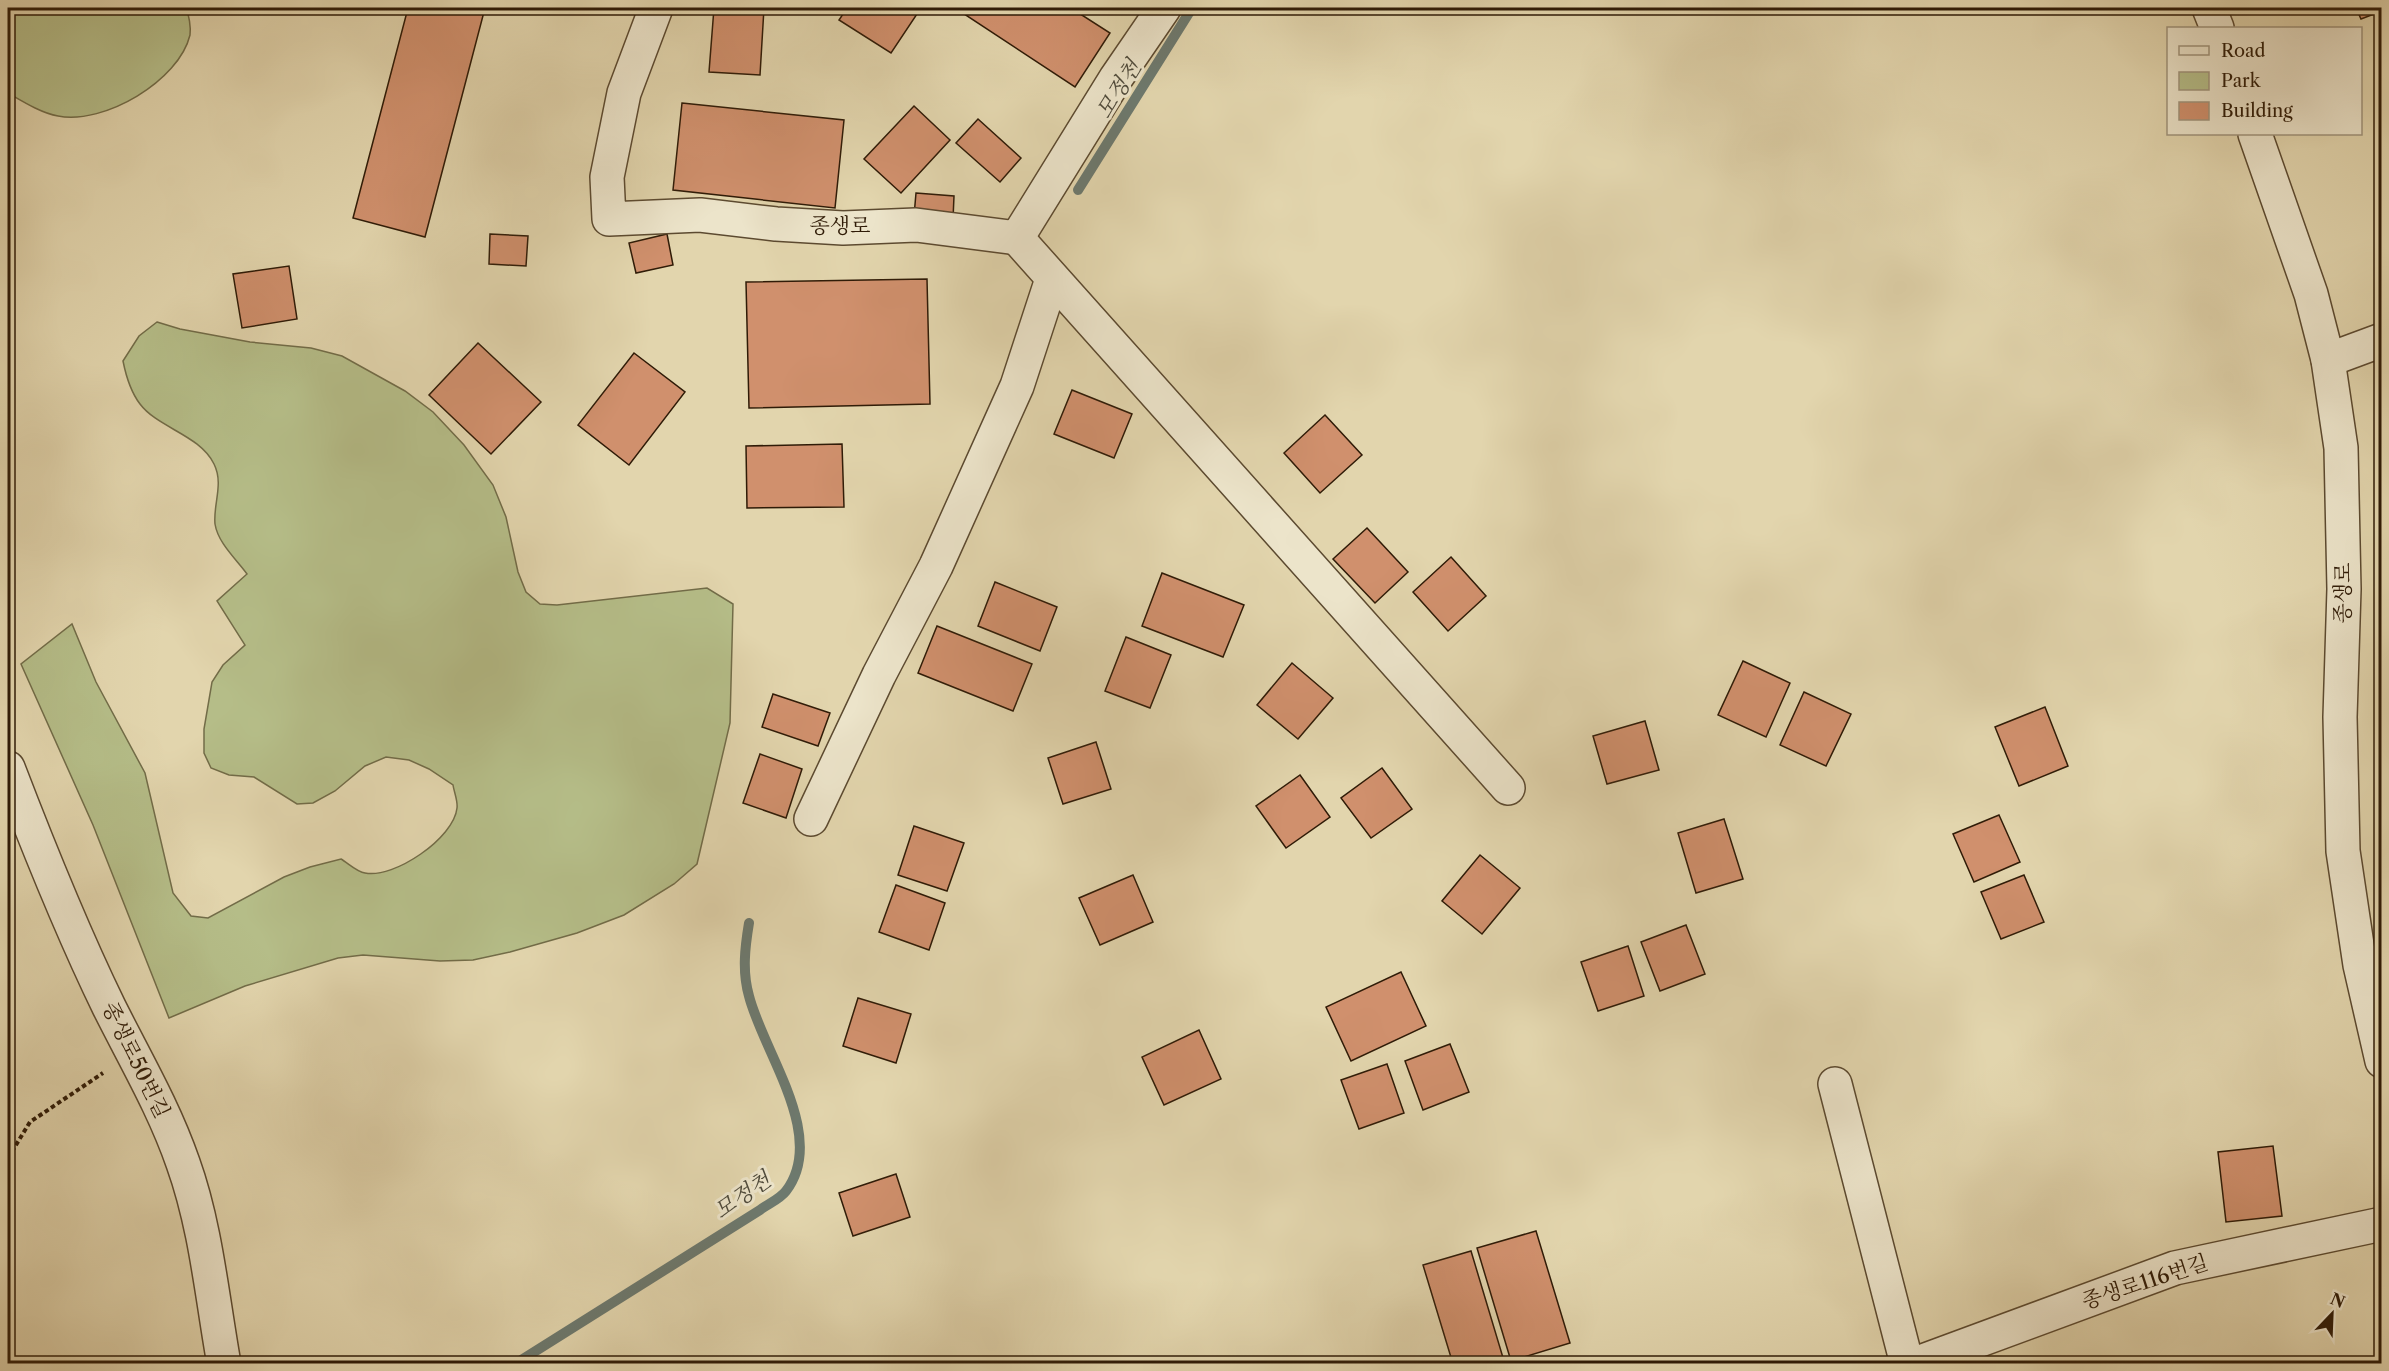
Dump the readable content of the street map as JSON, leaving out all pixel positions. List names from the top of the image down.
{
  "streets": {
    "street": ["종생로", "종생로50번길", "종생로116번길"]
  },
  "water": ["모정천"],
  "legend": ["Road", "Park", "Building"],
  "north": "top right"
}
